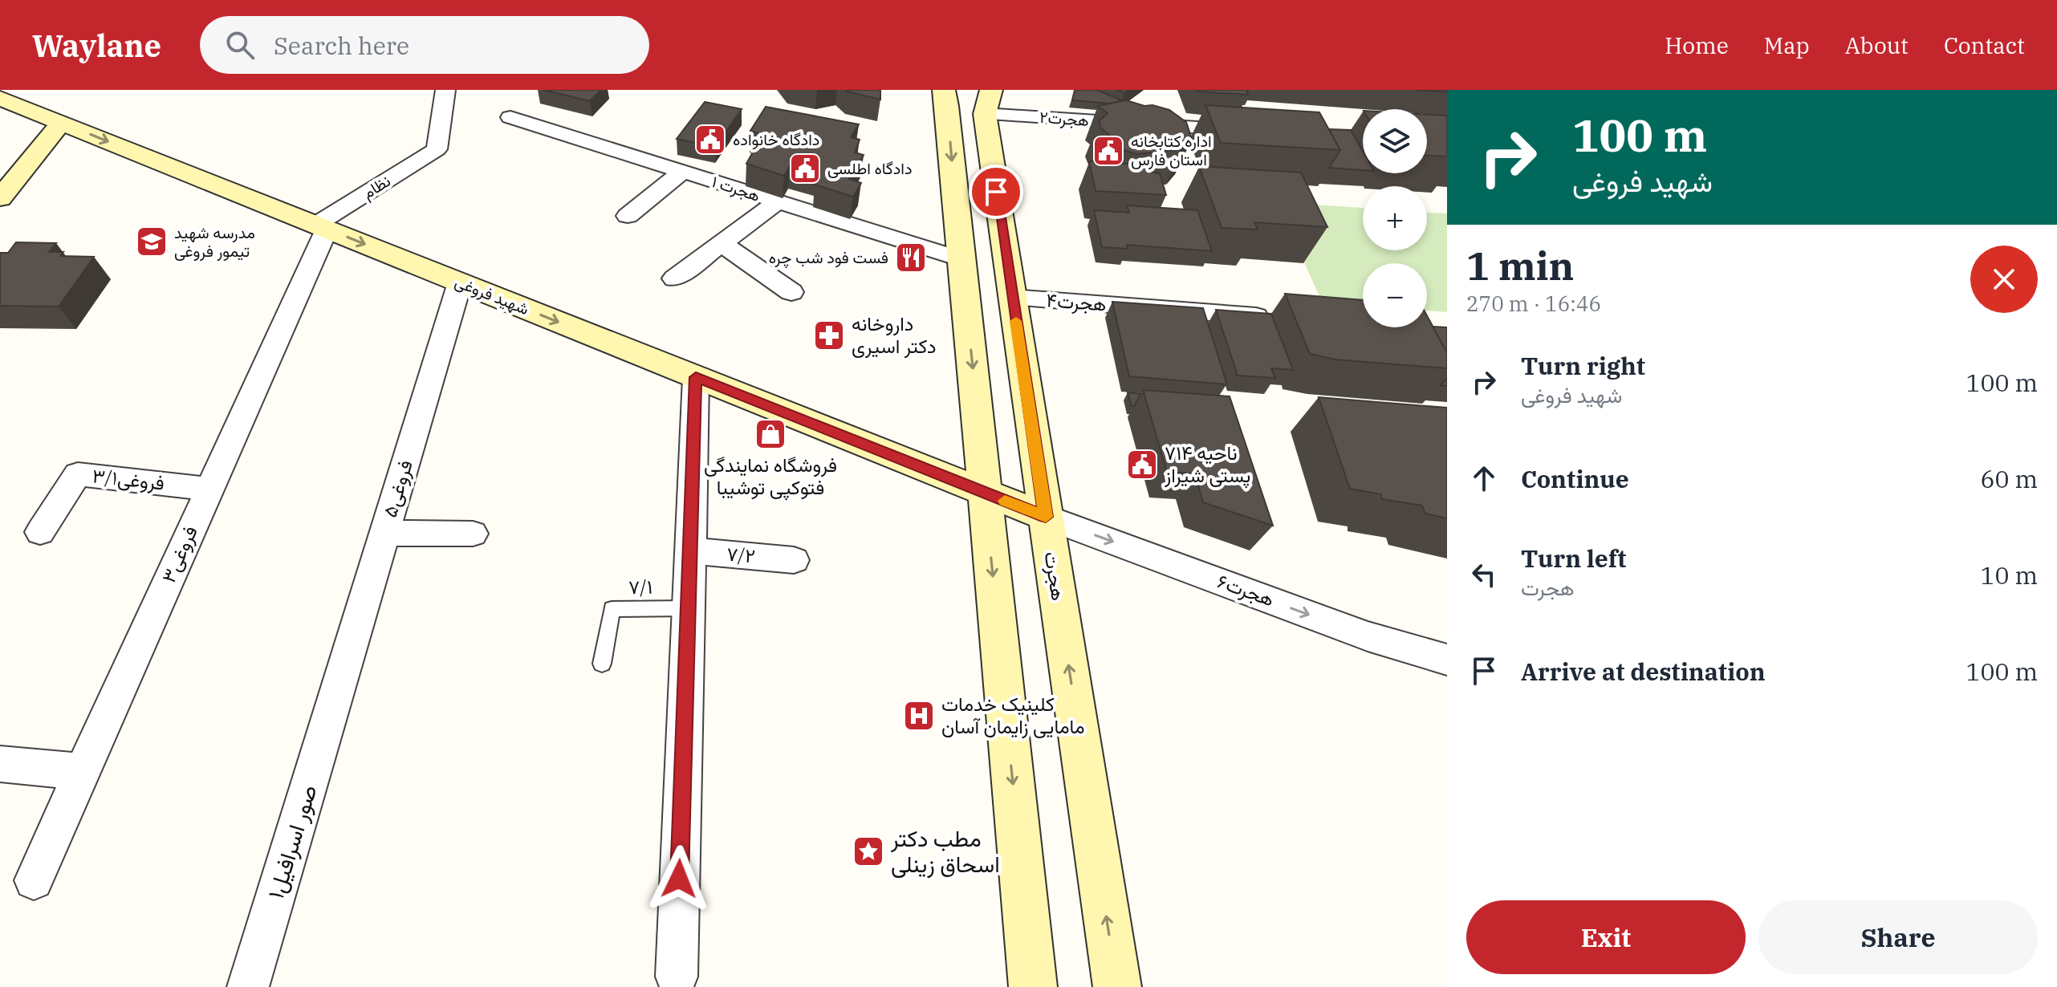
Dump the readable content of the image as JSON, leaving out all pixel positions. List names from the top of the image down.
{
  "streets": {
    "main road": ["شهید فروغی", "هجرت"],
    "street": [
      "هجرت۲",
      "نظام",
      "هجرت ۱",
      "هجرت۴",
      "فروغی۳/۱",
      "فروغی۵",
      "فروغی۳",
      "۷/۲",
      "هجرت۶",
      "۱صور اسرافیل"
    ],
    "lane": ["۷/۱"]
  },
  "crossings": [
    ["هجرت۲", "هجرت"],
    ["نظام", "شهید فروغی"],
    ["نظام", "فروغی۳"],
    ["شهید فروغی", "فروغی۵"],
    ["شهید فروغی", "فروغی۳"],
    ["شهید فروغی", "هجرت"],
    ["شهید فروغی", "هجرت۶"],
    ["هجرت۴", "هجرت"],
    ["فروغی۳/۱", "فروغی۳"],
    ["فروغی۵", "۱صور اسرافیل"],
    ["هجرت", "هجرت۶"]
  ],
  "one_way": ["شهید فروغی", "هجرت۶"],
  "places": {
    "public building": [
      "دادگاه خانواده",
      "اداره کتابخانه استان فارس",
      "دادگاه اطلسی",
      "ناحیه ۷۱۴ پستی شیراز"
    ],
    "school or university": ["مدرسه شهید تیمور فروغی"],
    "restaurant": ["فست فود شب چره"],
    "pharmacy": ["داروخانه دکتر اسیری"],
    "shop": ["فروشگاه نمایندگی فتوکپی توشیبا"],
    "hospital": ["کلینیک خدمات مامایی زایمان آسان"],
    "place": ["مطب دکتر اسحاق زینلی"]
  },
  "page": {
    "header": "Waylane",
    "search": "Search here",
    "nav": [
      "Home",
      "Map",
      "About",
      "Contact"
    ],
    "turn": ["100 m", "شهید فروغی"],
    "map_buttons": ["+", "−"],
    "heading": ["1 min", "270 m · 16:46"],
    "list": [
      {
        "name": "Turn right",
        "note": "شهید فروغی",
        "value": "100 m"
      },
      {
        "name": "Continue",
        "value": "60 m"
      },
      {
        "name": "Turn left",
        "note": "هجرت",
        "value": "10 m"
      },
      {
        "name": "Arrive at destination",
        "value": "100 m"
      }
    ],
    "buttons": ["Exit", "Share"]
  }
}
